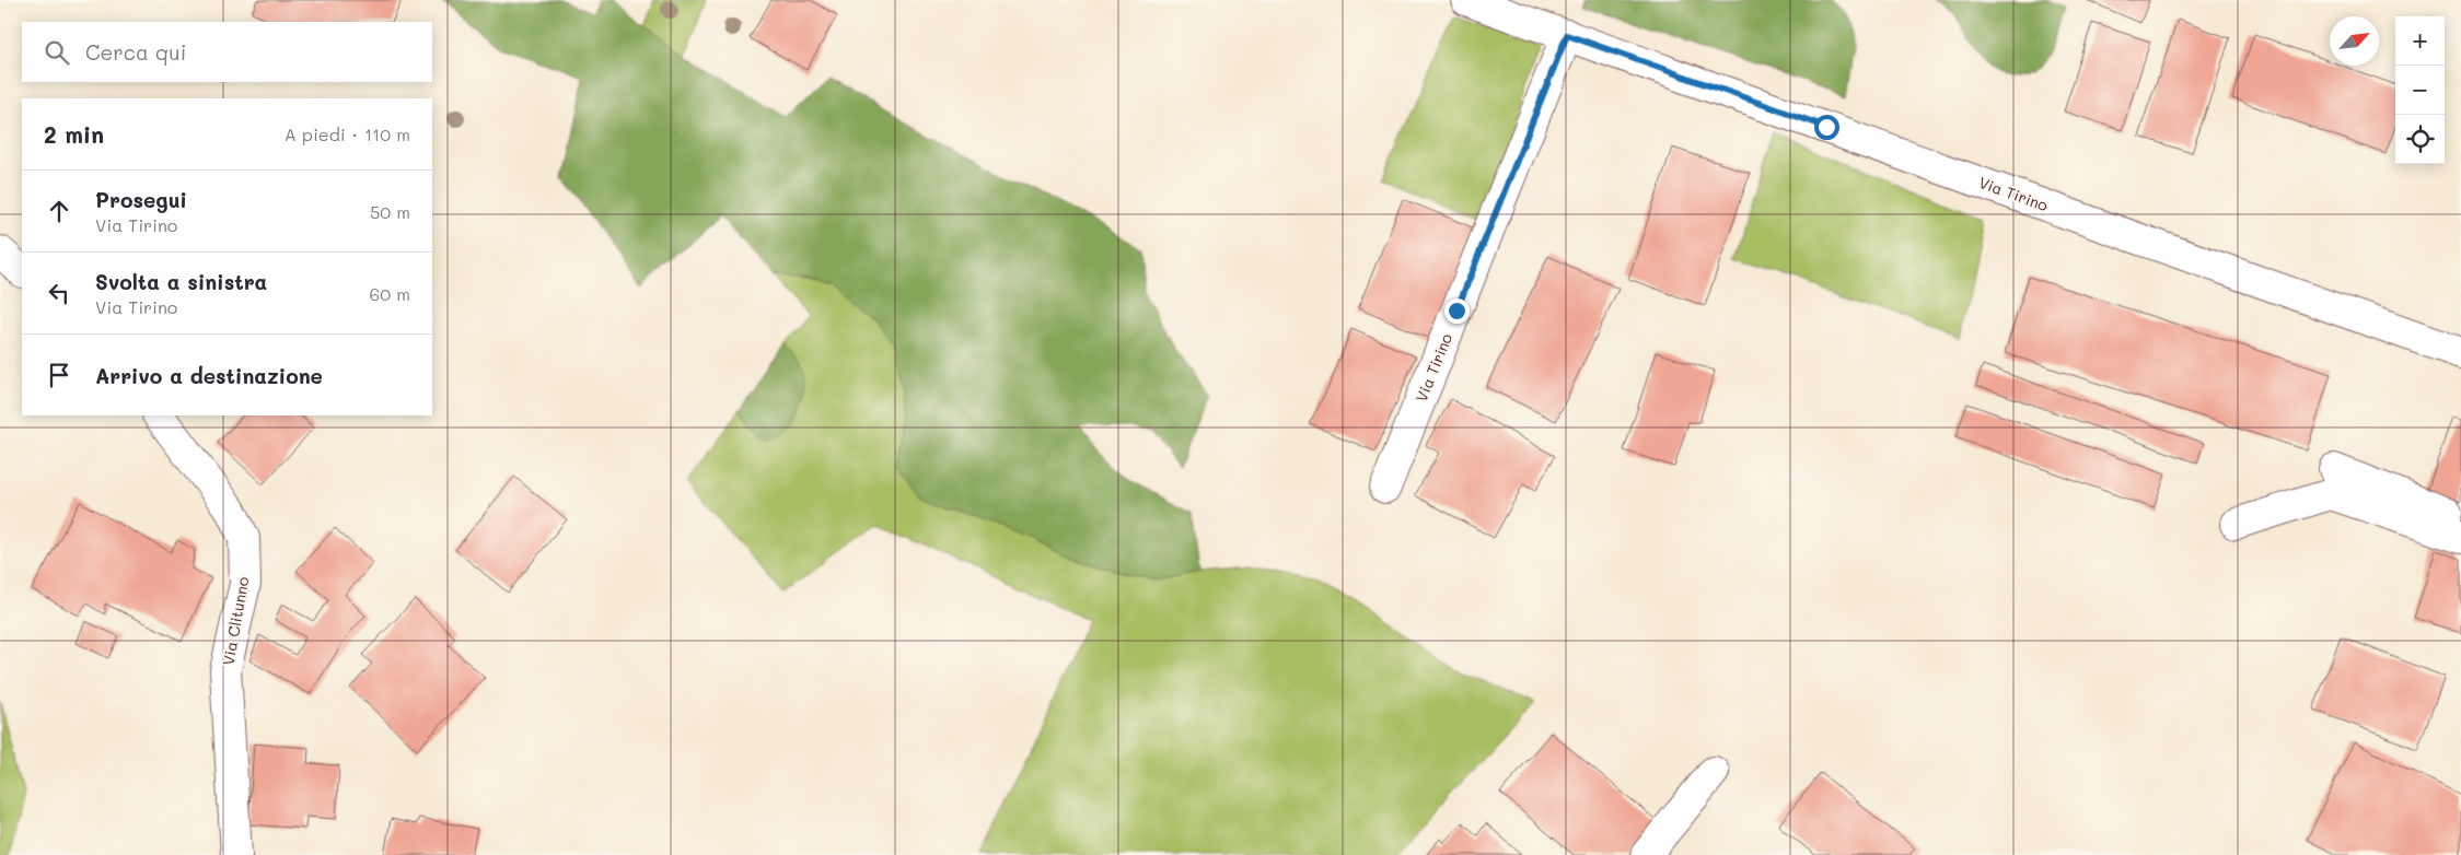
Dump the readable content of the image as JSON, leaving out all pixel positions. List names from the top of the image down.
{
  "streets": {
    "street": ["Via Tirino", "Via Clitunno"]
  },
  "north": "top right",
  "page": {
    "map_buttons": ["+", "−"],
    "search": "Cerca qui",
    "heading": ["2 min", "A piedi · 110 m"],
    "list": [
      ["Prosegui", "Via Tirino", "50 m"],
      ["Svolta a sinistra", "Via Tirino", "60 m"],
      "Arrivo a destinazione"
    ]
  }
}
